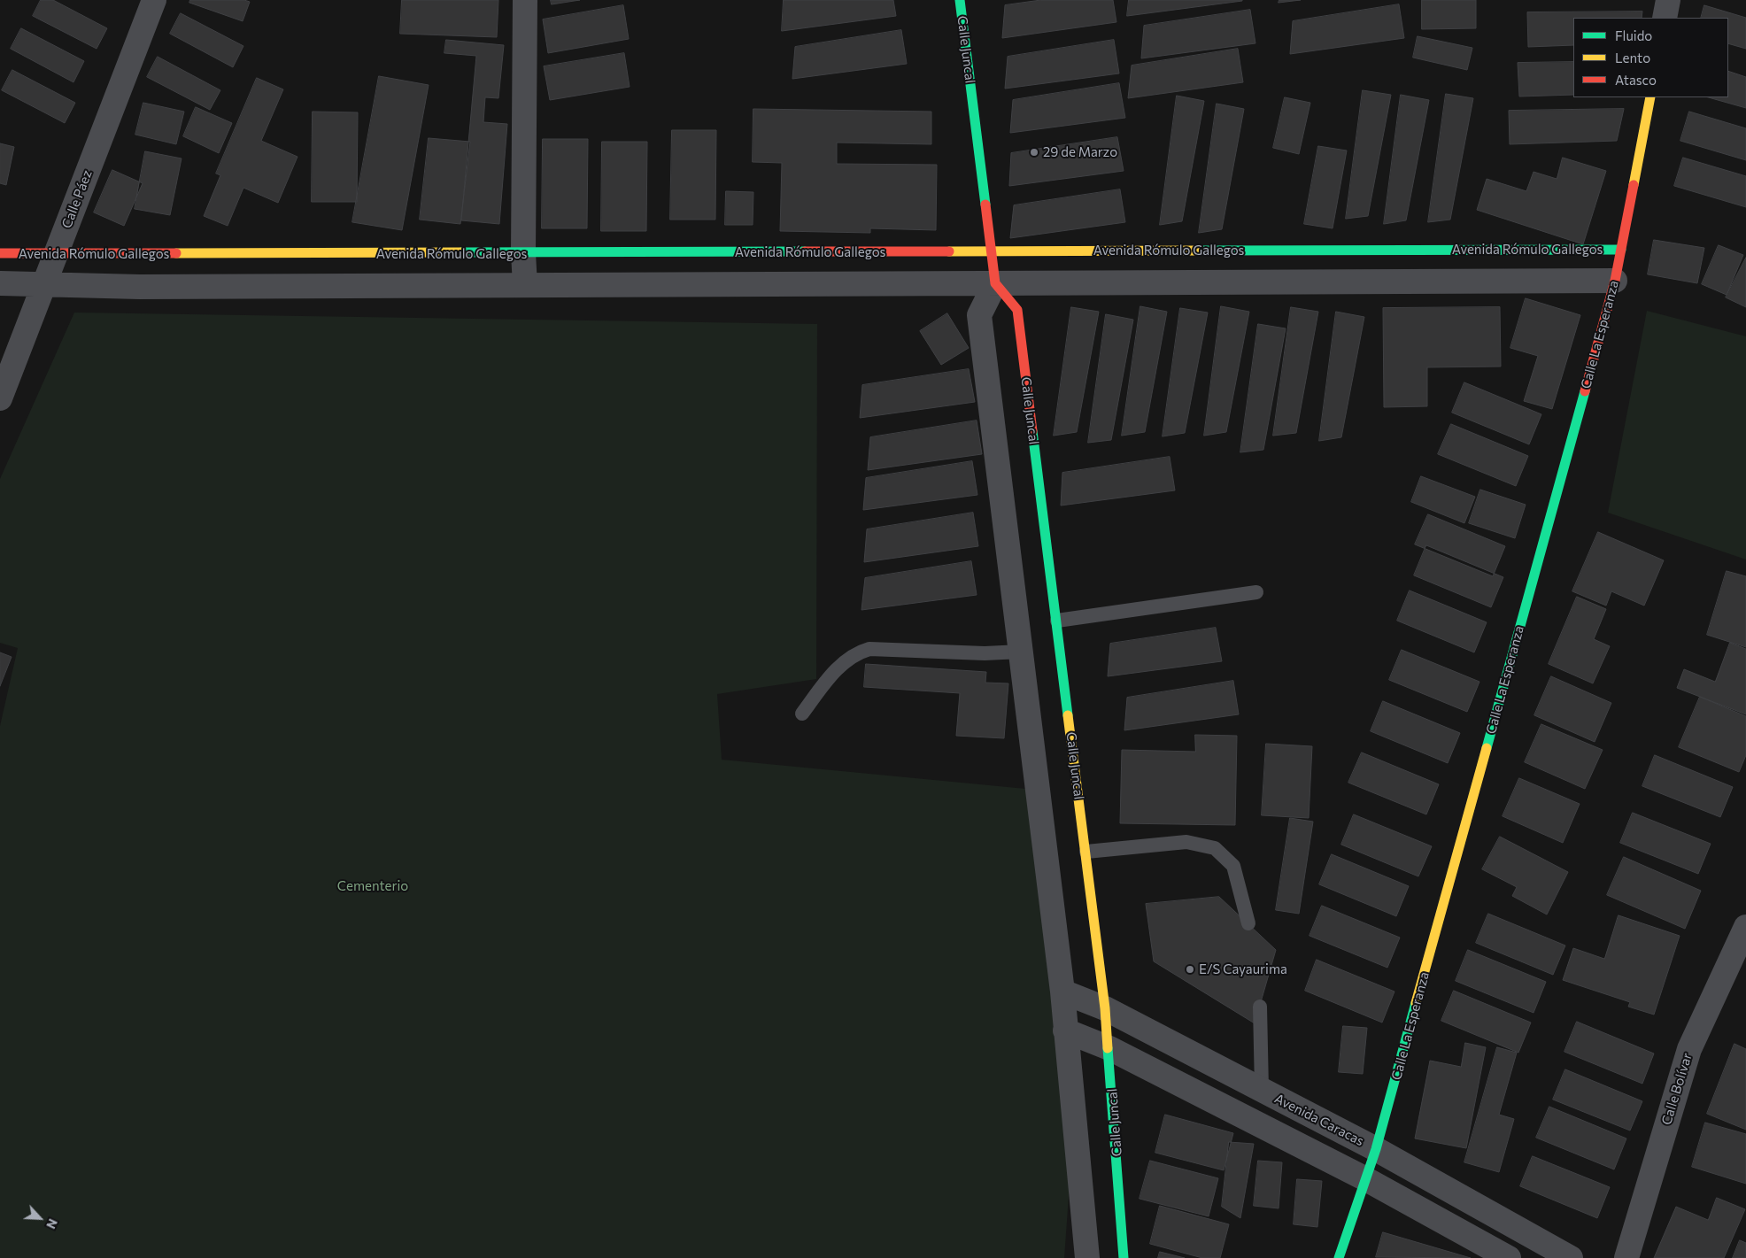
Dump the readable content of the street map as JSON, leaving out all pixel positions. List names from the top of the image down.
{
  "streets": {
    "street": [
      "Calle Juncal",
      "Calle Páez",
      "Avenida Rómulo Gallegos",
      "Calle La Esperanza",
      "Calle Bolívar",
      "Avenida Caracas"
    ]
  },
  "crossings": [
    ["Calle Juncal", "Avenida Rómulo Gallegos"],
    ["Calle Juncal", "Avenida Caracas"],
    ["Calle Páez", "Avenida Rómulo Gallegos"],
    ["Avenida Rómulo Gallegos", "Calle La Esperanza"],
    ["Calle La Esperanza", "Avenida Caracas"]
  ],
  "parks": ["Cementerio"],
  "places": ["29 de Marzo", "E/S Cayaurima"],
  "legend": ["Fluido", "Lento", "Atasco"],
  "north": "bottom right"
}
